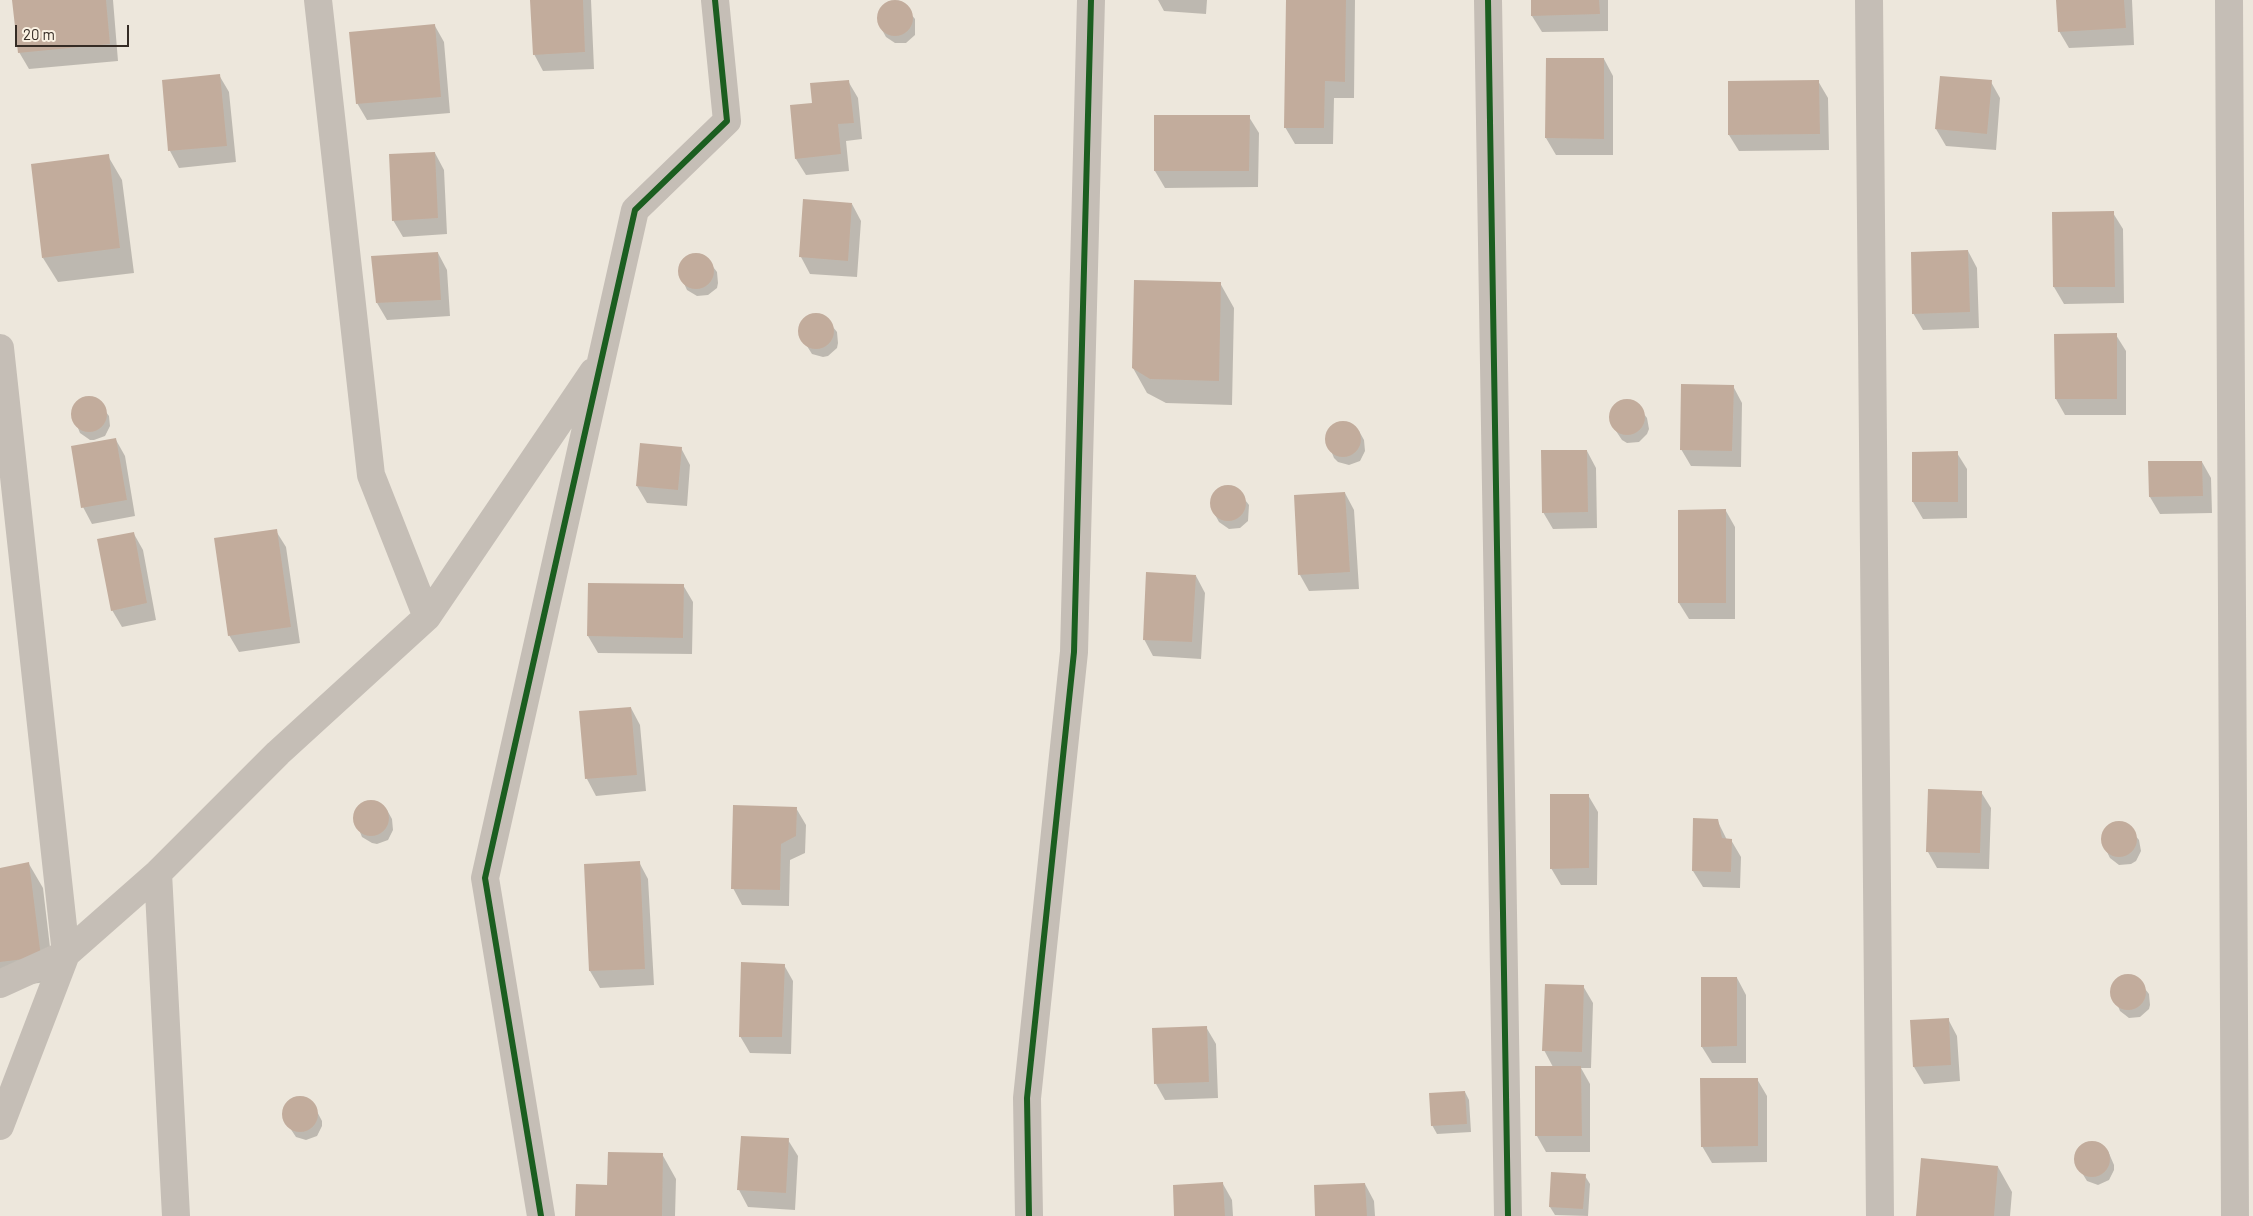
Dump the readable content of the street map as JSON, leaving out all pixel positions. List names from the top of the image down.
{
  "scale_bar": "20 m"
}
